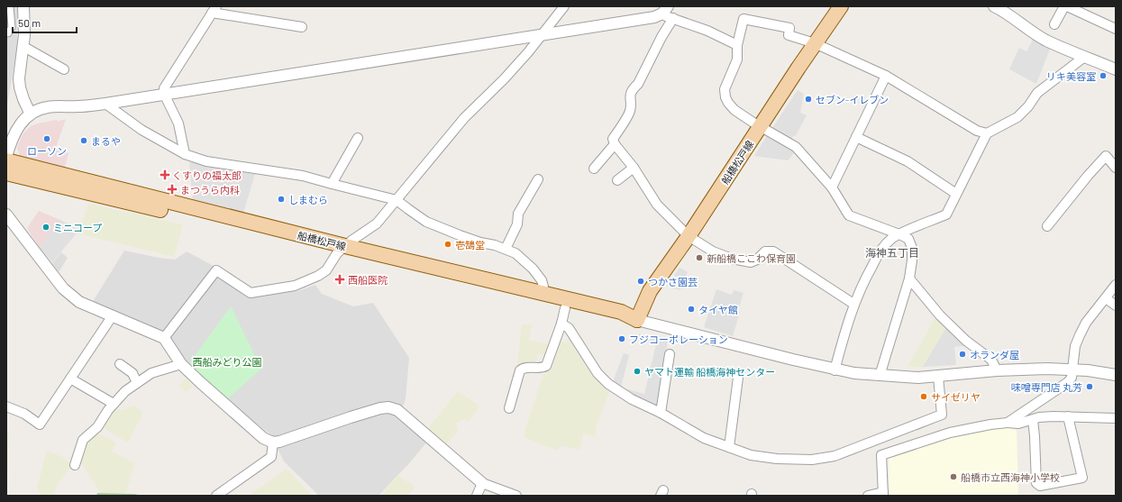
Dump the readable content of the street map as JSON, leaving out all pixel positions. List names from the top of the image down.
{
  "streets": {
    "main road": ["船橋松戸線"]
  },
  "districts": ["海神五丁目"],
  "parks": ["西船みどり公園"],
  "places": {
    "other": [
      "リキ美容室",
      "セブン-イレブン",
      "ローソン",
      "まるや",
      "しまむら",
      "ミニコープ",
      "壱鵠堂",
      "新船橋ここわ保育園",
      "つかさ園芸",
      "タイヤ館",
      "フジコーポレーション",
      "オランダ屋",
      "ヤマト運輸 船橋海神センター",
      "味噌専門店 丸芳",
      "サイゼリヤ",
      "船橋市立西海神小学校"
    ],
    "health": ["くすりの福太郎", "まつうら内科", "西船医院"]
  },
  "scale_bar": "50 m"
}
